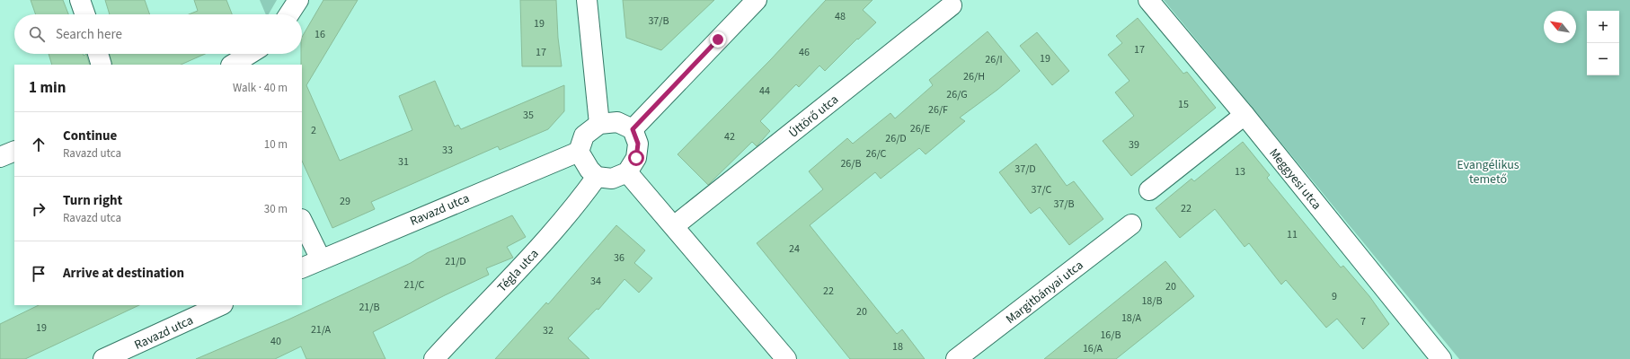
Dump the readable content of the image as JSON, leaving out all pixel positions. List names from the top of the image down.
{
  "streets": {
    "street": [
      "Úttörő utca",
      "Meggyesi utca",
      "Ravazd utca",
      "Tégla utca",
      "Margitbányai utca"
    ]
  },
  "crossings": [
    ["Ravazd utca", "Tégla utca"]
  ],
  "parks": ["Evangélikus temető"],
  "house_numbers": [
    "48",
    "37/B",
    "19",
    "16",
    "17",
    "17",
    "46",
    "19",
    "26/I",
    "26/H",
    "44",
    "26/G",
    "15",
    "26/F",
    "35",
    "26/E",
    "2",
    "42",
    "26/D",
    "39",
    "33",
    "26/C",
    "31",
    "26/B",
    "37/D",
    "13",
    "37/C",
    "29",
    "37/B",
    "22",
    "11",
    "24",
    "36",
    "21/D",
    "34",
    "21/C",
    "20",
    "22",
    "9",
    "18/B",
    "21/B",
    "20",
    "18/A",
    "7",
    "19",
    "21/A",
    "32",
    "16/B",
    "40",
    "18",
    "16/A"
  ],
  "north": "top left",
  "page": {
    "map_buttons": ["+", "−"],
    "search": "Search here",
    "heading": ["1 min", "Walk · 40 m"],
    "list": [
      ["Continue", "Ravazd utca", "10 m"],
      ["Turn right", "Ravazd utca", "30 m"],
      "Arrive at destination"
    ]
  }
}
